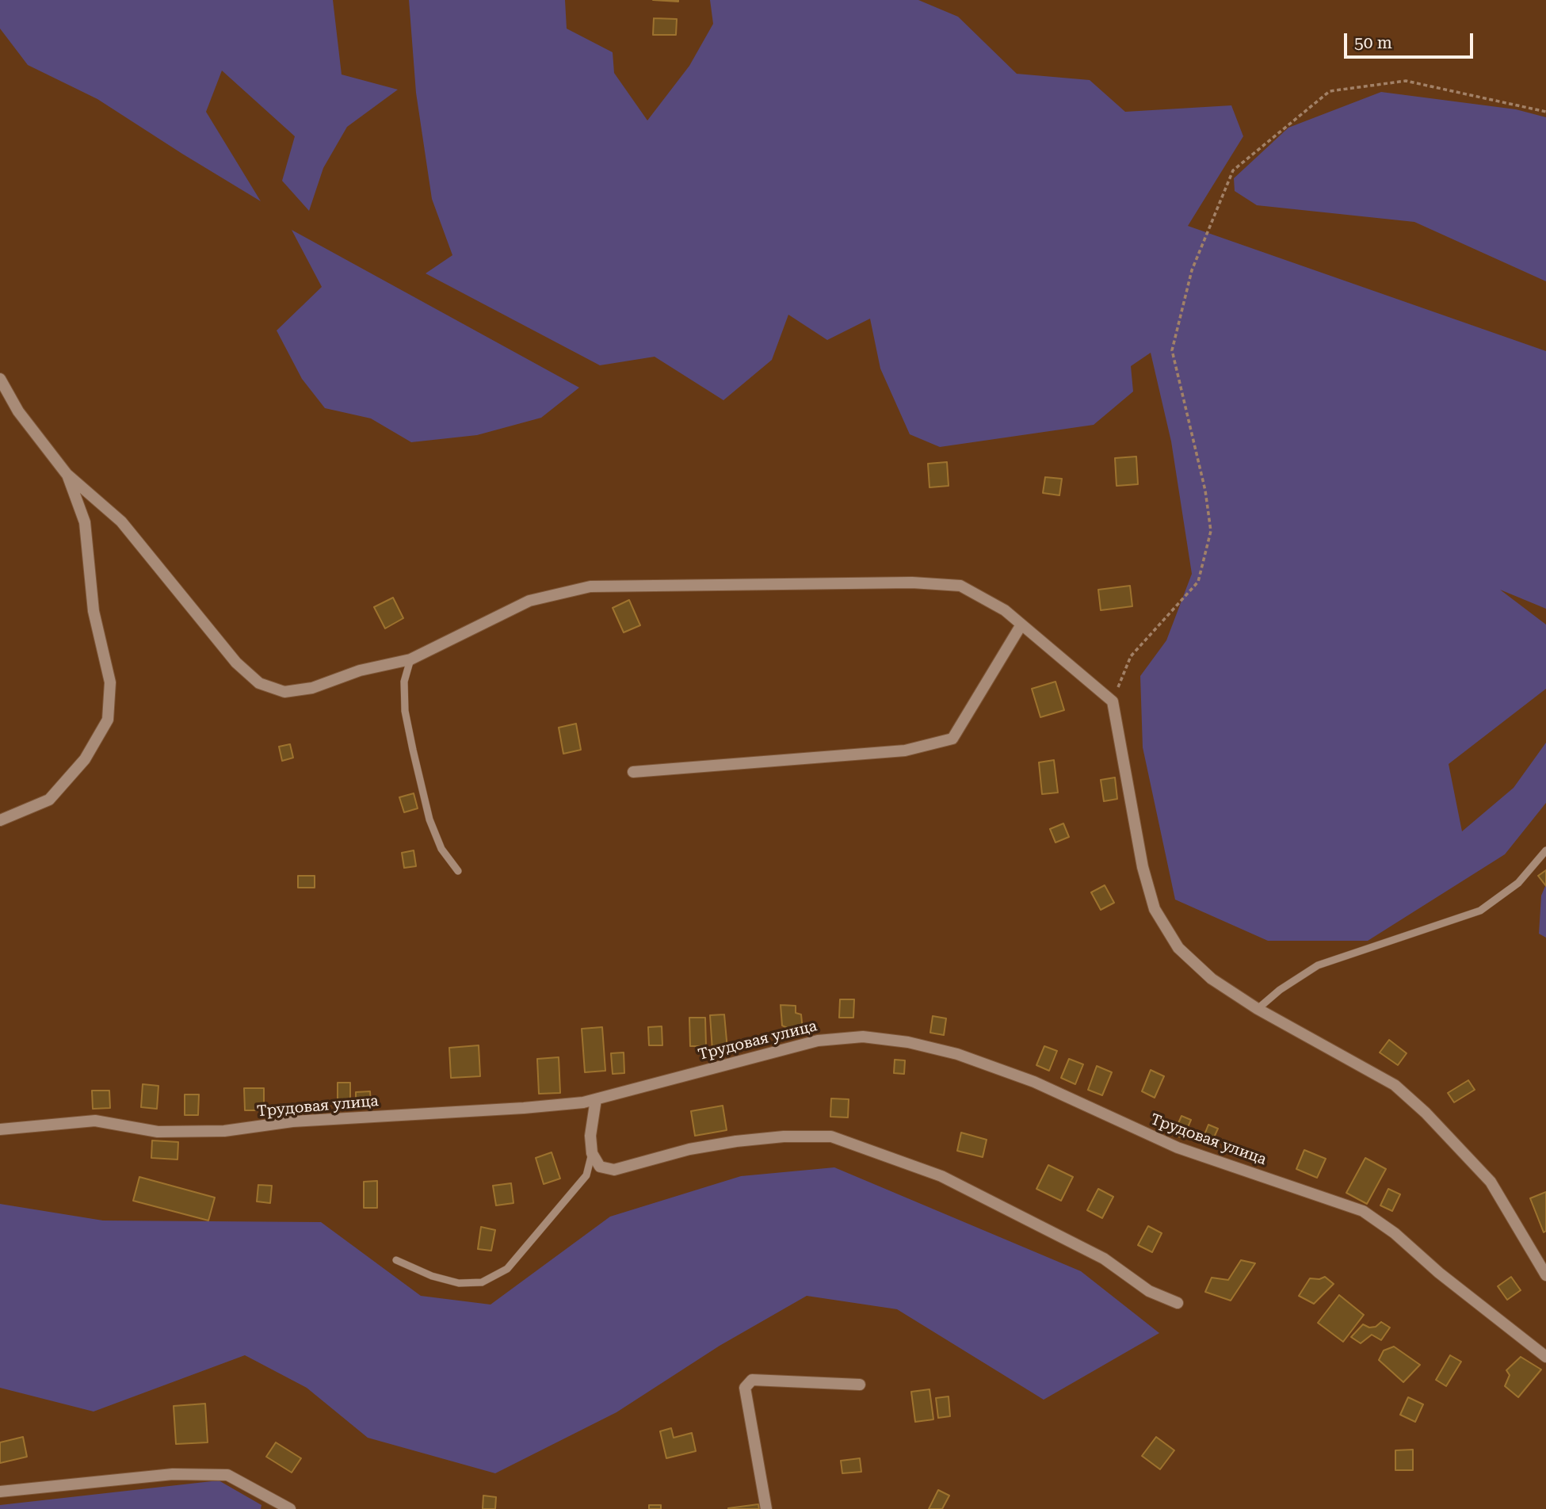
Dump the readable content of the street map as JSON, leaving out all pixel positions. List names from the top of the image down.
{
  "streets": {
    "street": ["Трудовая улица"]
  },
  "scale_bar": "50 m"
}
